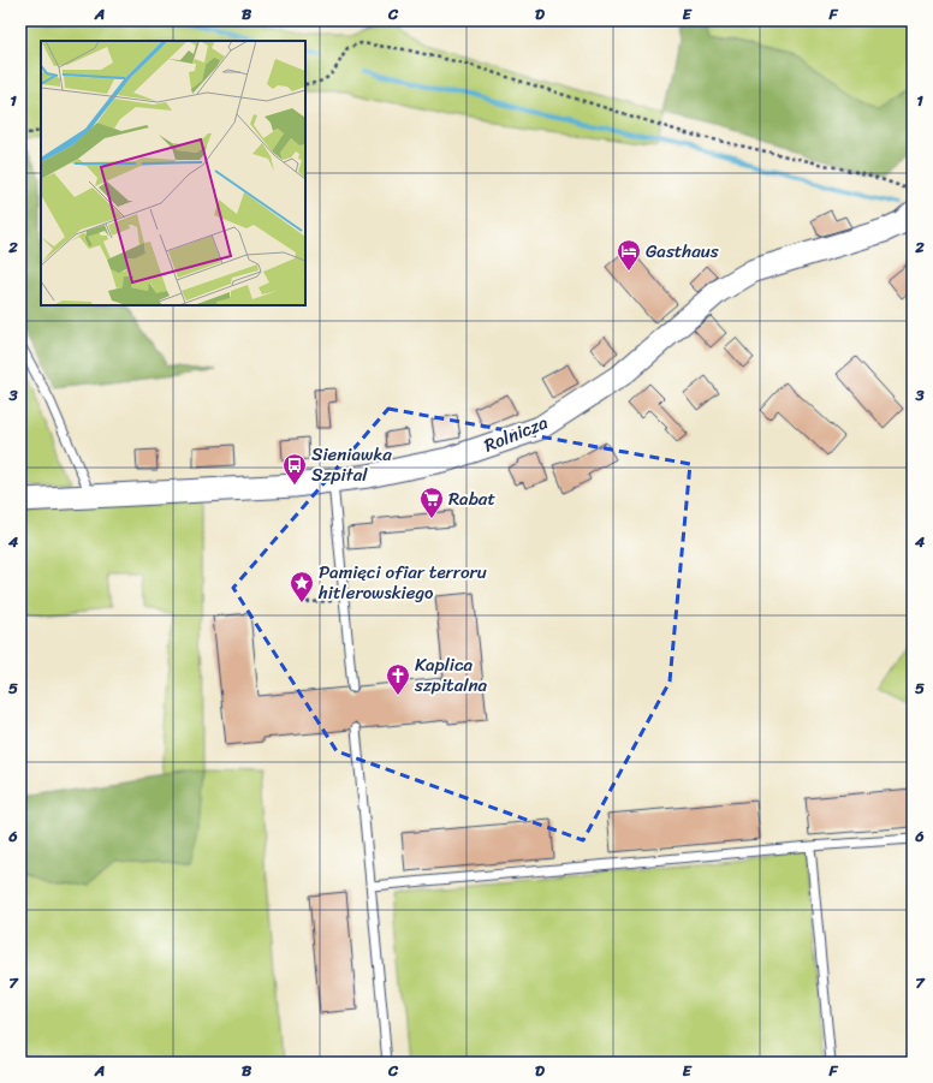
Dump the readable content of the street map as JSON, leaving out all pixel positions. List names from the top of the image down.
{
  "streets": {
    "street": ["Rolnicza"]
  },
  "places": {
    "hotel": ["Gasthaus"],
    "bus stop": ["Sieniawka Szpital"],
    "supermarket": ["Rabat"],
    "place": ["Pamięci ofiar terroru hitlerowskiego"],
    "church": ["Kaplica szpitalna"]
  },
  "grid": {
    "columns": [
      "A",
      "B",
      "C",
      "D",
      "E",
      "F"
    ],
    "rows": [
      "1",
      "2",
      "3",
      "4",
      "5",
      "6",
      "7"
    ]
  }
}
